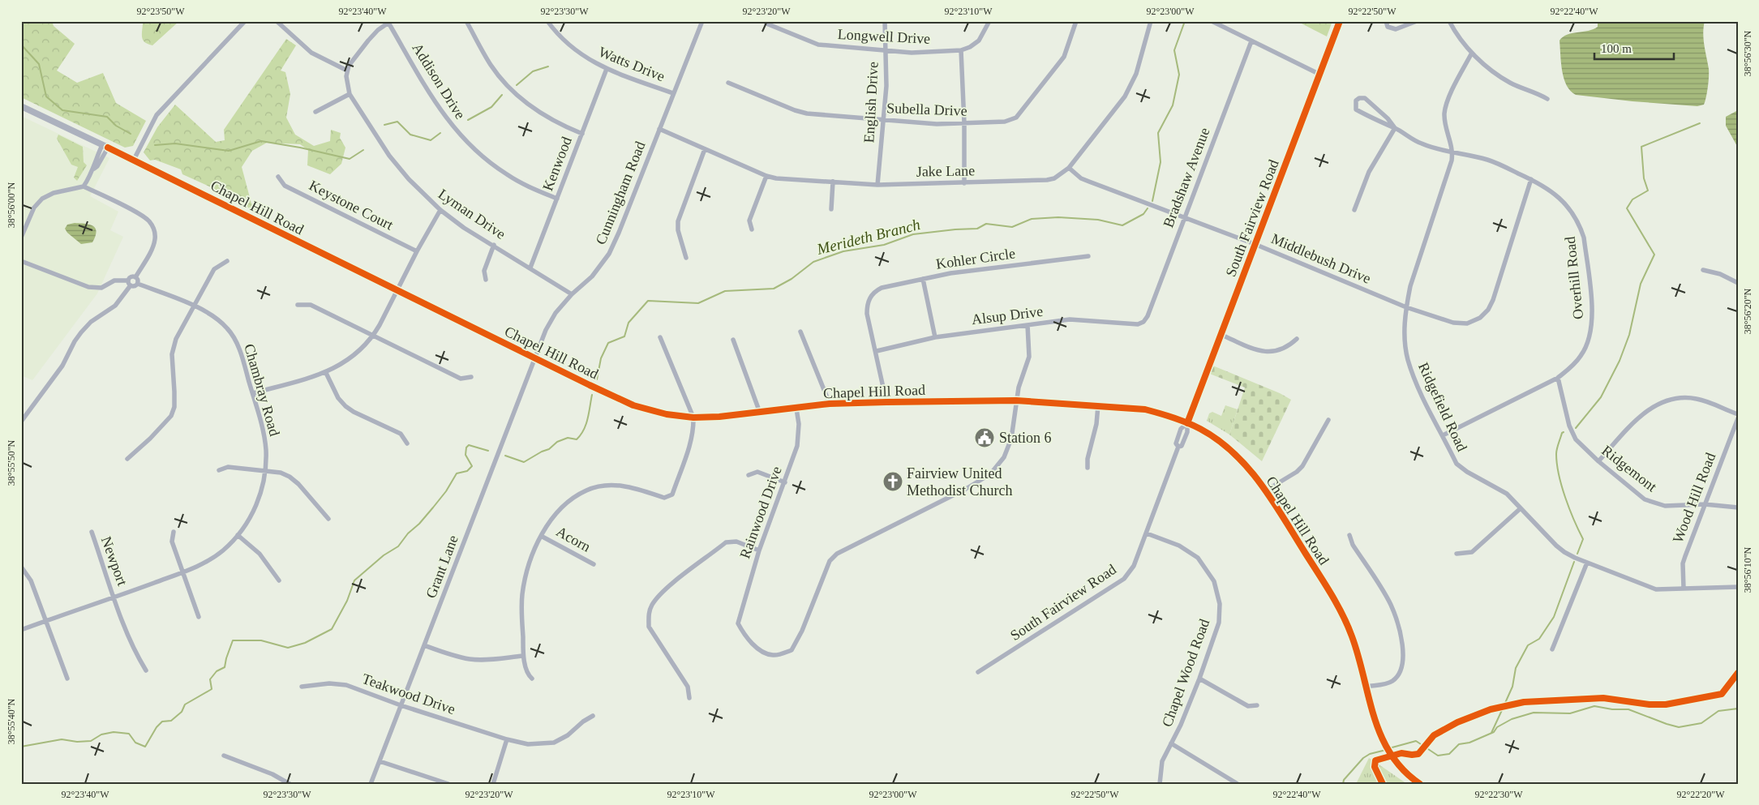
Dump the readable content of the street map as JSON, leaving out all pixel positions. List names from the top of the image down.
{
  "streets": {
    "street": [
      "Longwell Drive",
      "Watts Drive",
      "Addison Drive",
      "English Drive",
      "Subella Drive",
      "Kenwood",
      "Jake Lane",
      "Bradshaw Avenue",
      "Cunningham Road",
      "Keystone Court",
      "Chapel Hill Road",
      "Lyman Drive",
      "South Fairview Road",
      "Kohler Circle",
      "Middlebush Drive",
      "Overhill Road",
      "Alsup Drive",
      "Chambray Road",
      "Ridgefield Road",
      "Ridgemont",
      "Wood Hill Road",
      "Rainwood Drive",
      "Acorn",
      "Newport",
      "Grant Lane",
      "Chapel Wood Road",
      "Teakwood Drive"
    ]
  },
  "crossings": [
    ["Longwell Drive", "English Drive"],
    ["Watts Drive", "Kenwood"],
    ["Watts Drive", "Cunningham Road"],
    ["Addison Drive", "Kenwood"],
    ["English Drive", "Subella Drive"],
    ["English Drive", "Jake Lane"],
    ["Kenwood", "Lyman Drive"],
    ["Jake Lane", "Cunningham Road"],
    ["Jake Lane", "Middlebush Drive"],
    ["Bradshaw Avenue", "Middlebush Drive"],
    ["Bradshaw Avenue", "Alsup Drive"],
    ["Cunningham Road", "Chapel Hill Road"],
    ["Cunningham Road", "Lyman Drive"],
    ["Cunningham Road", "Grant Lane"],
    ["Chapel Hill Road", "South Fairview Road"],
    ["Chapel Hill Road", "Rainwood Drive"],
    ["Chapel Hill Road", "Grant Lane"],
    ["South Fairview Road", "Middlebush Drive"],
    ["South Fairview Road", "Chapel Wood Road"],
    ["Kohler Circle", "Alsup Drive"],
    ["Middlebush Drive", "Overhill Road"],
    ["Middlebush Drive", "Ridgefield Road"],
    ["Overhill Road", "Ridgefield Road"],
    ["Overhill Road", "Ridgemont"],
    ["Chambray Road", "Newport"],
    ["Ridgefield Road", "Wood Hill Road"],
    ["Ridgemont", "Wood Hill Road"],
    ["Grant Lane", "Teakwood Drive"]
  ],
  "water": ["Merideth Branch"],
  "places": {
    "public building": ["Station 6"],
    "church": ["Fairview United Methodist Church"]
  },
  "scale_bar": "100 m",
  "coordinates": [
    "92°23'50\"W",
    "92°23'40\"W",
    "92°23'30\"W",
    "92°23'20\"W",
    "92°23'10\"W",
    "92°23'00\"W",
    "92°22'50\"W",
    "92°22'40\"W",
    "38°56'30\"N",
    "38°56'00\"N",
    "38°56'20\"N",
    "38°55'50\"N",
    "38°56'10\"N",
    "38°55'40\"N",
    "92°22'30\"W",
    "92°22'20\"W"
  ]
}
